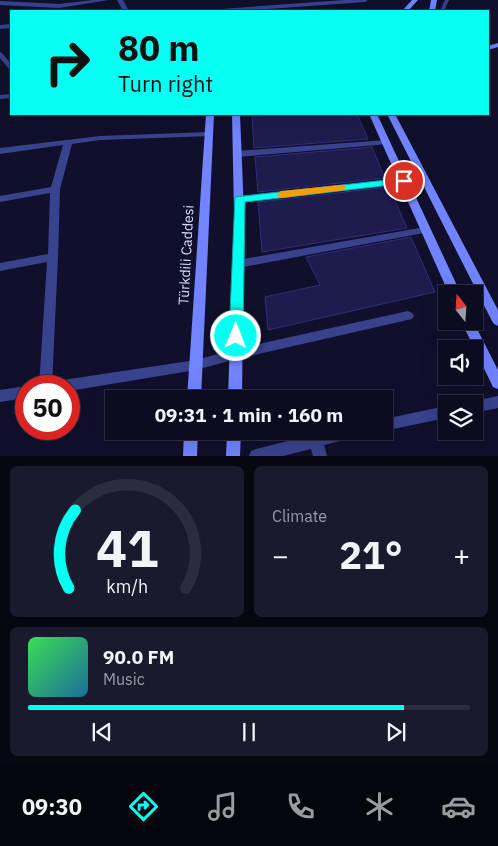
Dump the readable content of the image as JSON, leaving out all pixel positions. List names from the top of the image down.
{
  "streets": {
    "main road": ["Türkdili Caddesi"]
  },
  "north": "top",
  "page": {
    "turn": ["80 m", "Turn right"],
    "limit": "50",
    "trip": "09:31 · 1 min · 160 m",
    "tile": "Climate",
    "heat": ["−", "21°", "+"],
    "song": ["90.0 FM", "Music"],
    "tabs": "09:30",
    "gauge": ["41", "km/h"]
  }
}
